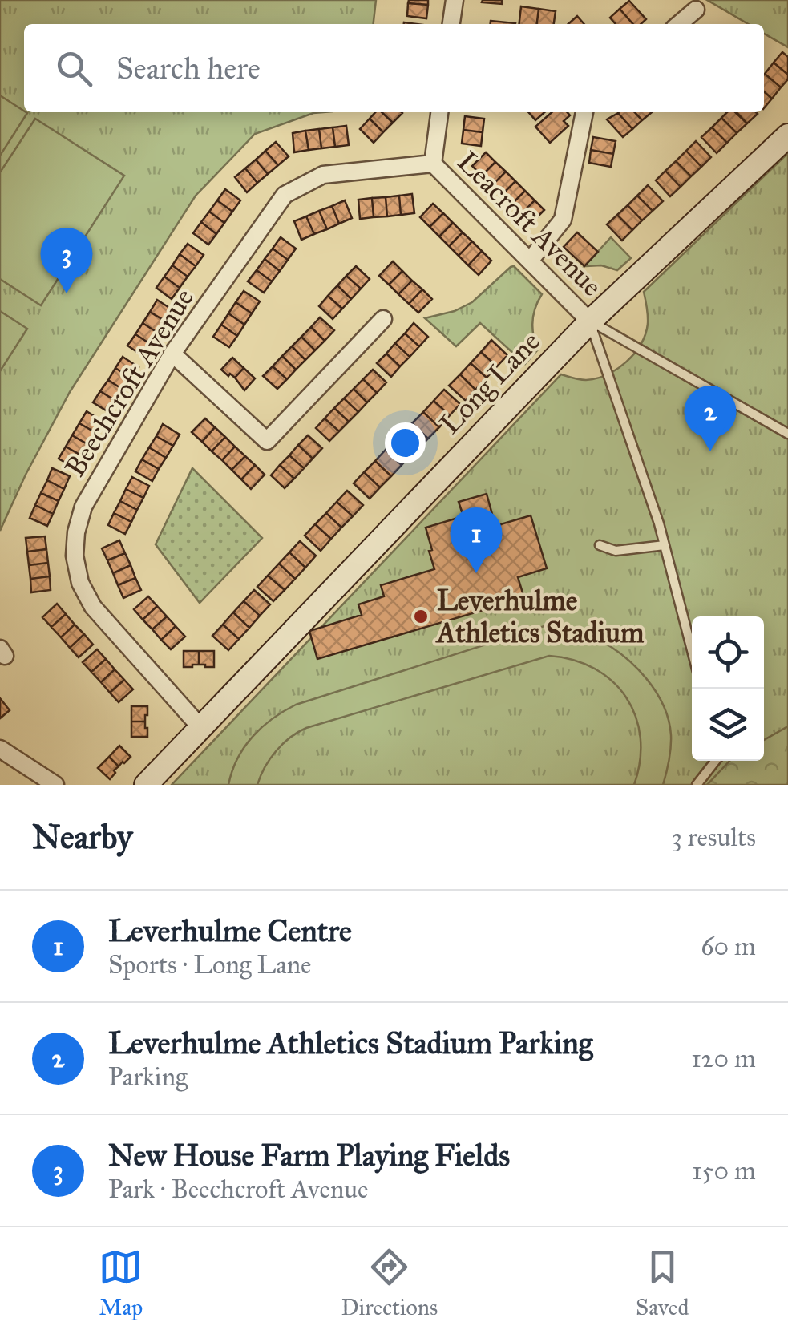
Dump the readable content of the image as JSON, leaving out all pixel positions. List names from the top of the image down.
{
  "streets": {
    "street": ["Leacroft Avenue", "Beechcroft Avenue", "Long Lane"]
  },
  "crossings": [
    ["Leacroft Avenue", "Beechcroft Avenue"],
    ["Leacroft Avenue", "Long Lane"],
    ["Beechcroft Avenue", "Long Lane"]
  ],
  "places": ["Leverhulme Athletics Stadium"],
  "page": {
    "search": "Search here",
    "pins": ["3", "2", "1"],
    "heading": ["Nearby", "3 results"],
    "list": [
      {
        "mark": "1",
        "name": "Leverhulme Centre",
        "note": "Sports · Long Lane",
        "value": "60 m"
      },
      {
        "mark": "2",
        "name": "Leverhulme Athletics Stadium Parking",
        "note": "Parking",
        "value": "120 m"
      },
      {
        "mark": "3",
        "name": "New House Farm Playing Fields",
        "note": "Park · Beechcroft Avenue",
        "value": "150 m"
      }
    ],
    "nav": ["Map", "Directions", "Saved"]
  }
}
